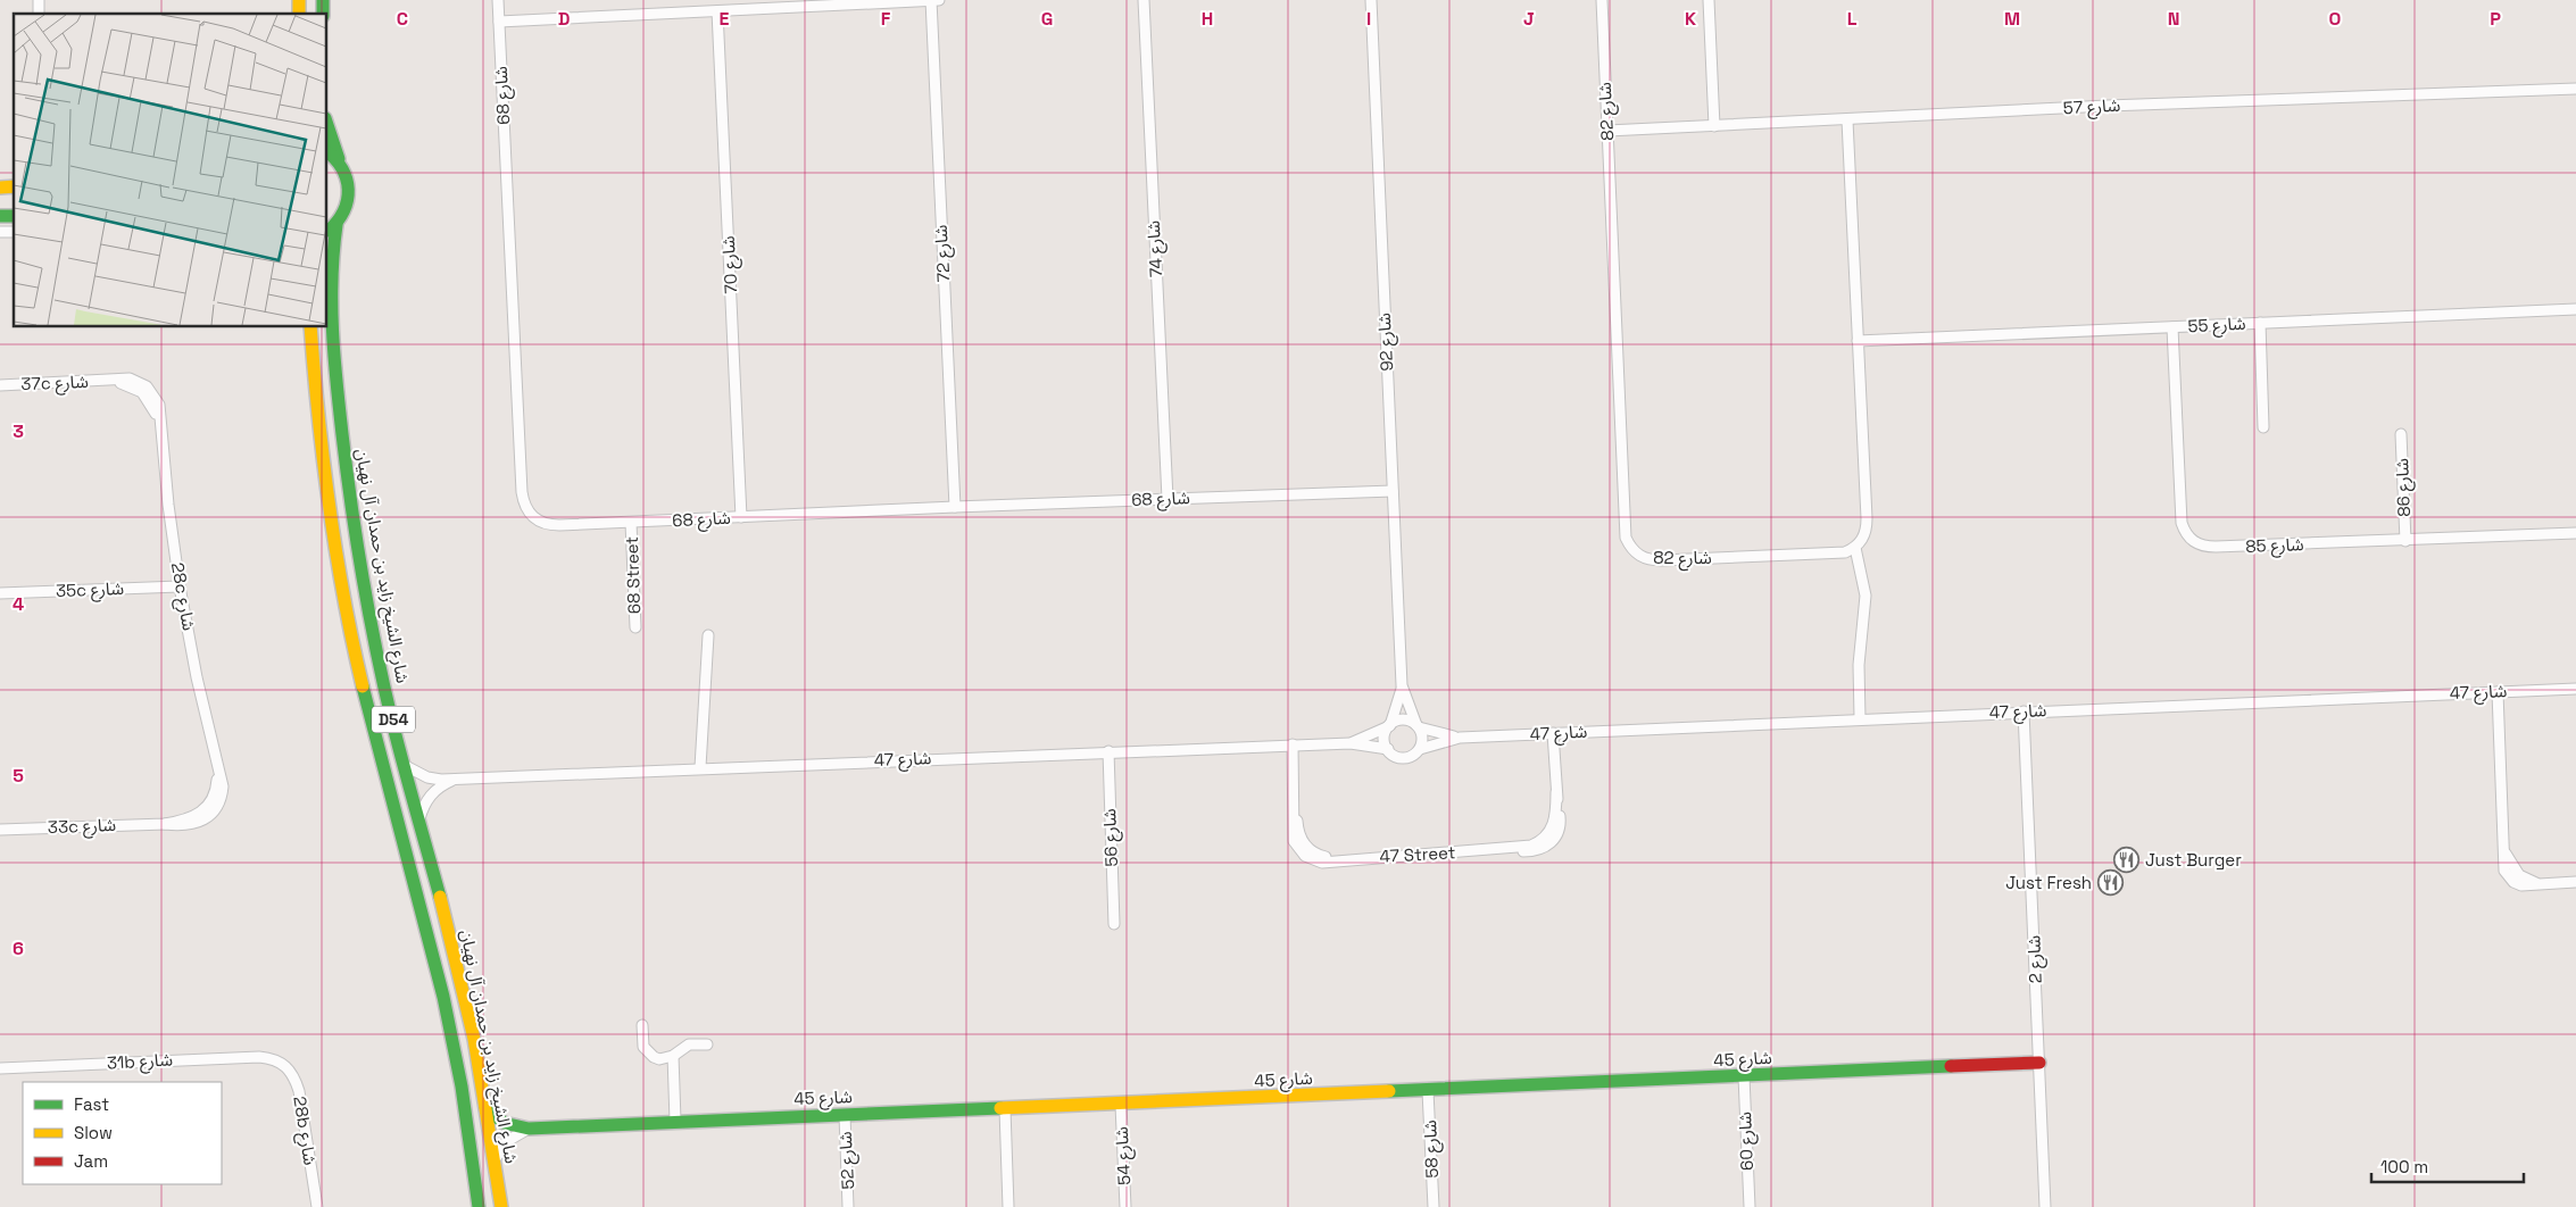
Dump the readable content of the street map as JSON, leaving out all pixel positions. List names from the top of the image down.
{
  "streets": {
    "main road": ["شارع الشيخ زايد بن حمدان آل نهيان", "D54", "شارع 45"],
    "street": [
      "شارع 68",
      "شارع 57",
      "شارع 82",
      "شارع 74",
      "شارع 72",
      "شارع 70",
      "شارع 55",
      "شارع 92",
      "37c شارع",
      "شارع 86",
      "شارع 85",
      "68 Street",
      "35c شارع",
      "28c شارع",
      "شارع 47",
      "33c شارع",
      "شارع 56",
      "47 Street",
      "شارع 2",
      "31b شارع",
      "28b شارع",
      "شارع 60",
      "شارع 58",
      "شارع 54",
      "شارع 52"
    ]
  },
  "crossings": [
    ["شارع 68", "شارع 74"],
    ["شارع 68", "شارع 72"],
    ["شارع 68", "شارع 70"],
    ["شارع 68", "شارع 92"],
    ["شارع 68", "68 Street"],
    ["شارع 57", "شارع 82"],
    ["شارع 55", "شارع 85"],
    ["شارع 92", "شارع 47"],
    ["37c شارع", "28c شارع"],
    ["شارع 86", "شارع 85"],
    ["شارع الشيخ زايد بن حمدان آل نهيان", "شارع 47"],
    ["شارع الشيخ زايد بن حمدان آل نهيان", "شارع 45"],
    ["35c شارع", "28c شارع"],
    ["28c شارع", "33c شارع"],
    ["شارع 47", "شارع 56"],
    ["شارع 47", "47 Street"],
    ["شارع 47", "شارع 2"],
    ["شارع 2", "شارع 45"],
    ["شارع 45", "شارع 60"],
    ["شارع 45", "شارع 58"],
    ["شارع 45", "شارع 54"],
    ["شارع 45", "شارع 52"],
    ["31b شارع", "28b شارع"]
  ],
  "places": {
    "restaurant": ["Just Burger", "Just Fresh"]
  },
  "legend": ["Fast", "Slow", "Jam"],
  "scale_bar": "100 m",
  "grid": {
    "columns": [
      "C",
      "D",
      "E",
      "F",
      "G",
      "H",
      "I",
      "J",
      "K",
      "L",
      "M",
      "N",
      "O",
      "P"
    ],
    "rows": [
      "3",
      "4",
      "5",
      "6"
    ]
  }
}
